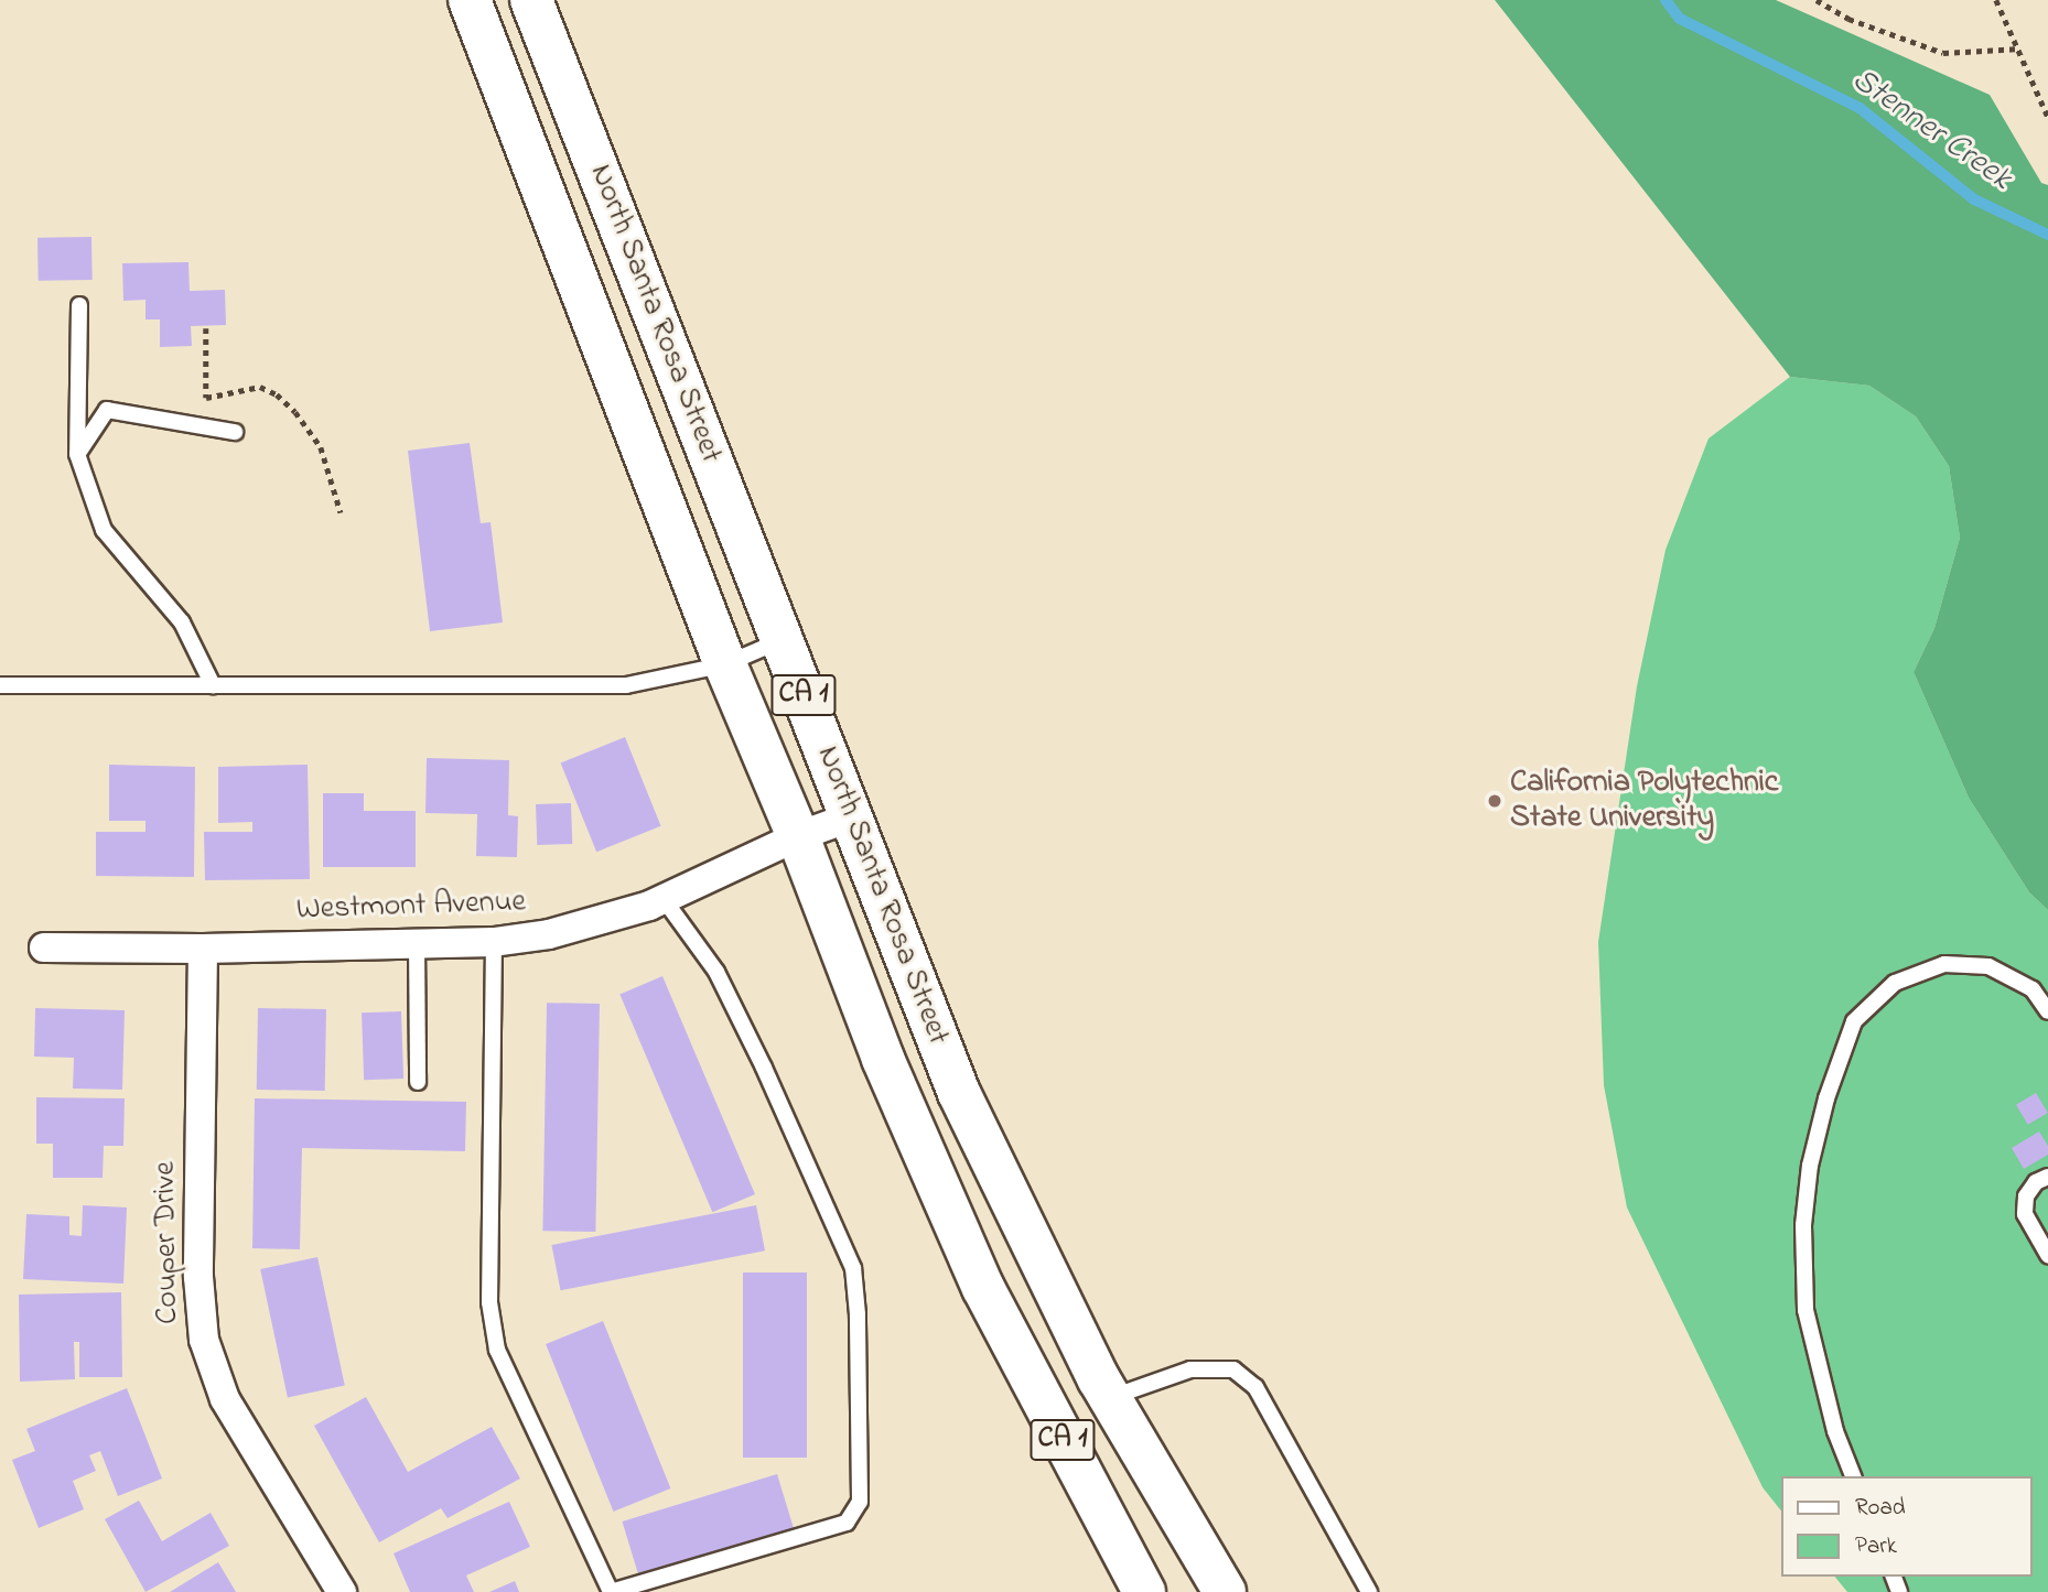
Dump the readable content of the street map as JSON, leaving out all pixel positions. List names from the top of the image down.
{
  "streets": {
    "highway": ["North Santa Rosa Street", "CA 1"],
    "street": ["Westmont Avenue", "Couper Drive"]
  },
  "crossings": [
    ["North Santa Rosa Street", "Westmont Avenue"],
    ["Westmont Avenue", "Couper Drive"]
  ],
  "water": ["Stenner Creek"],
  "places": ["California Polytechnic State University"],
  "legend": ["Road", "Park"]
}
